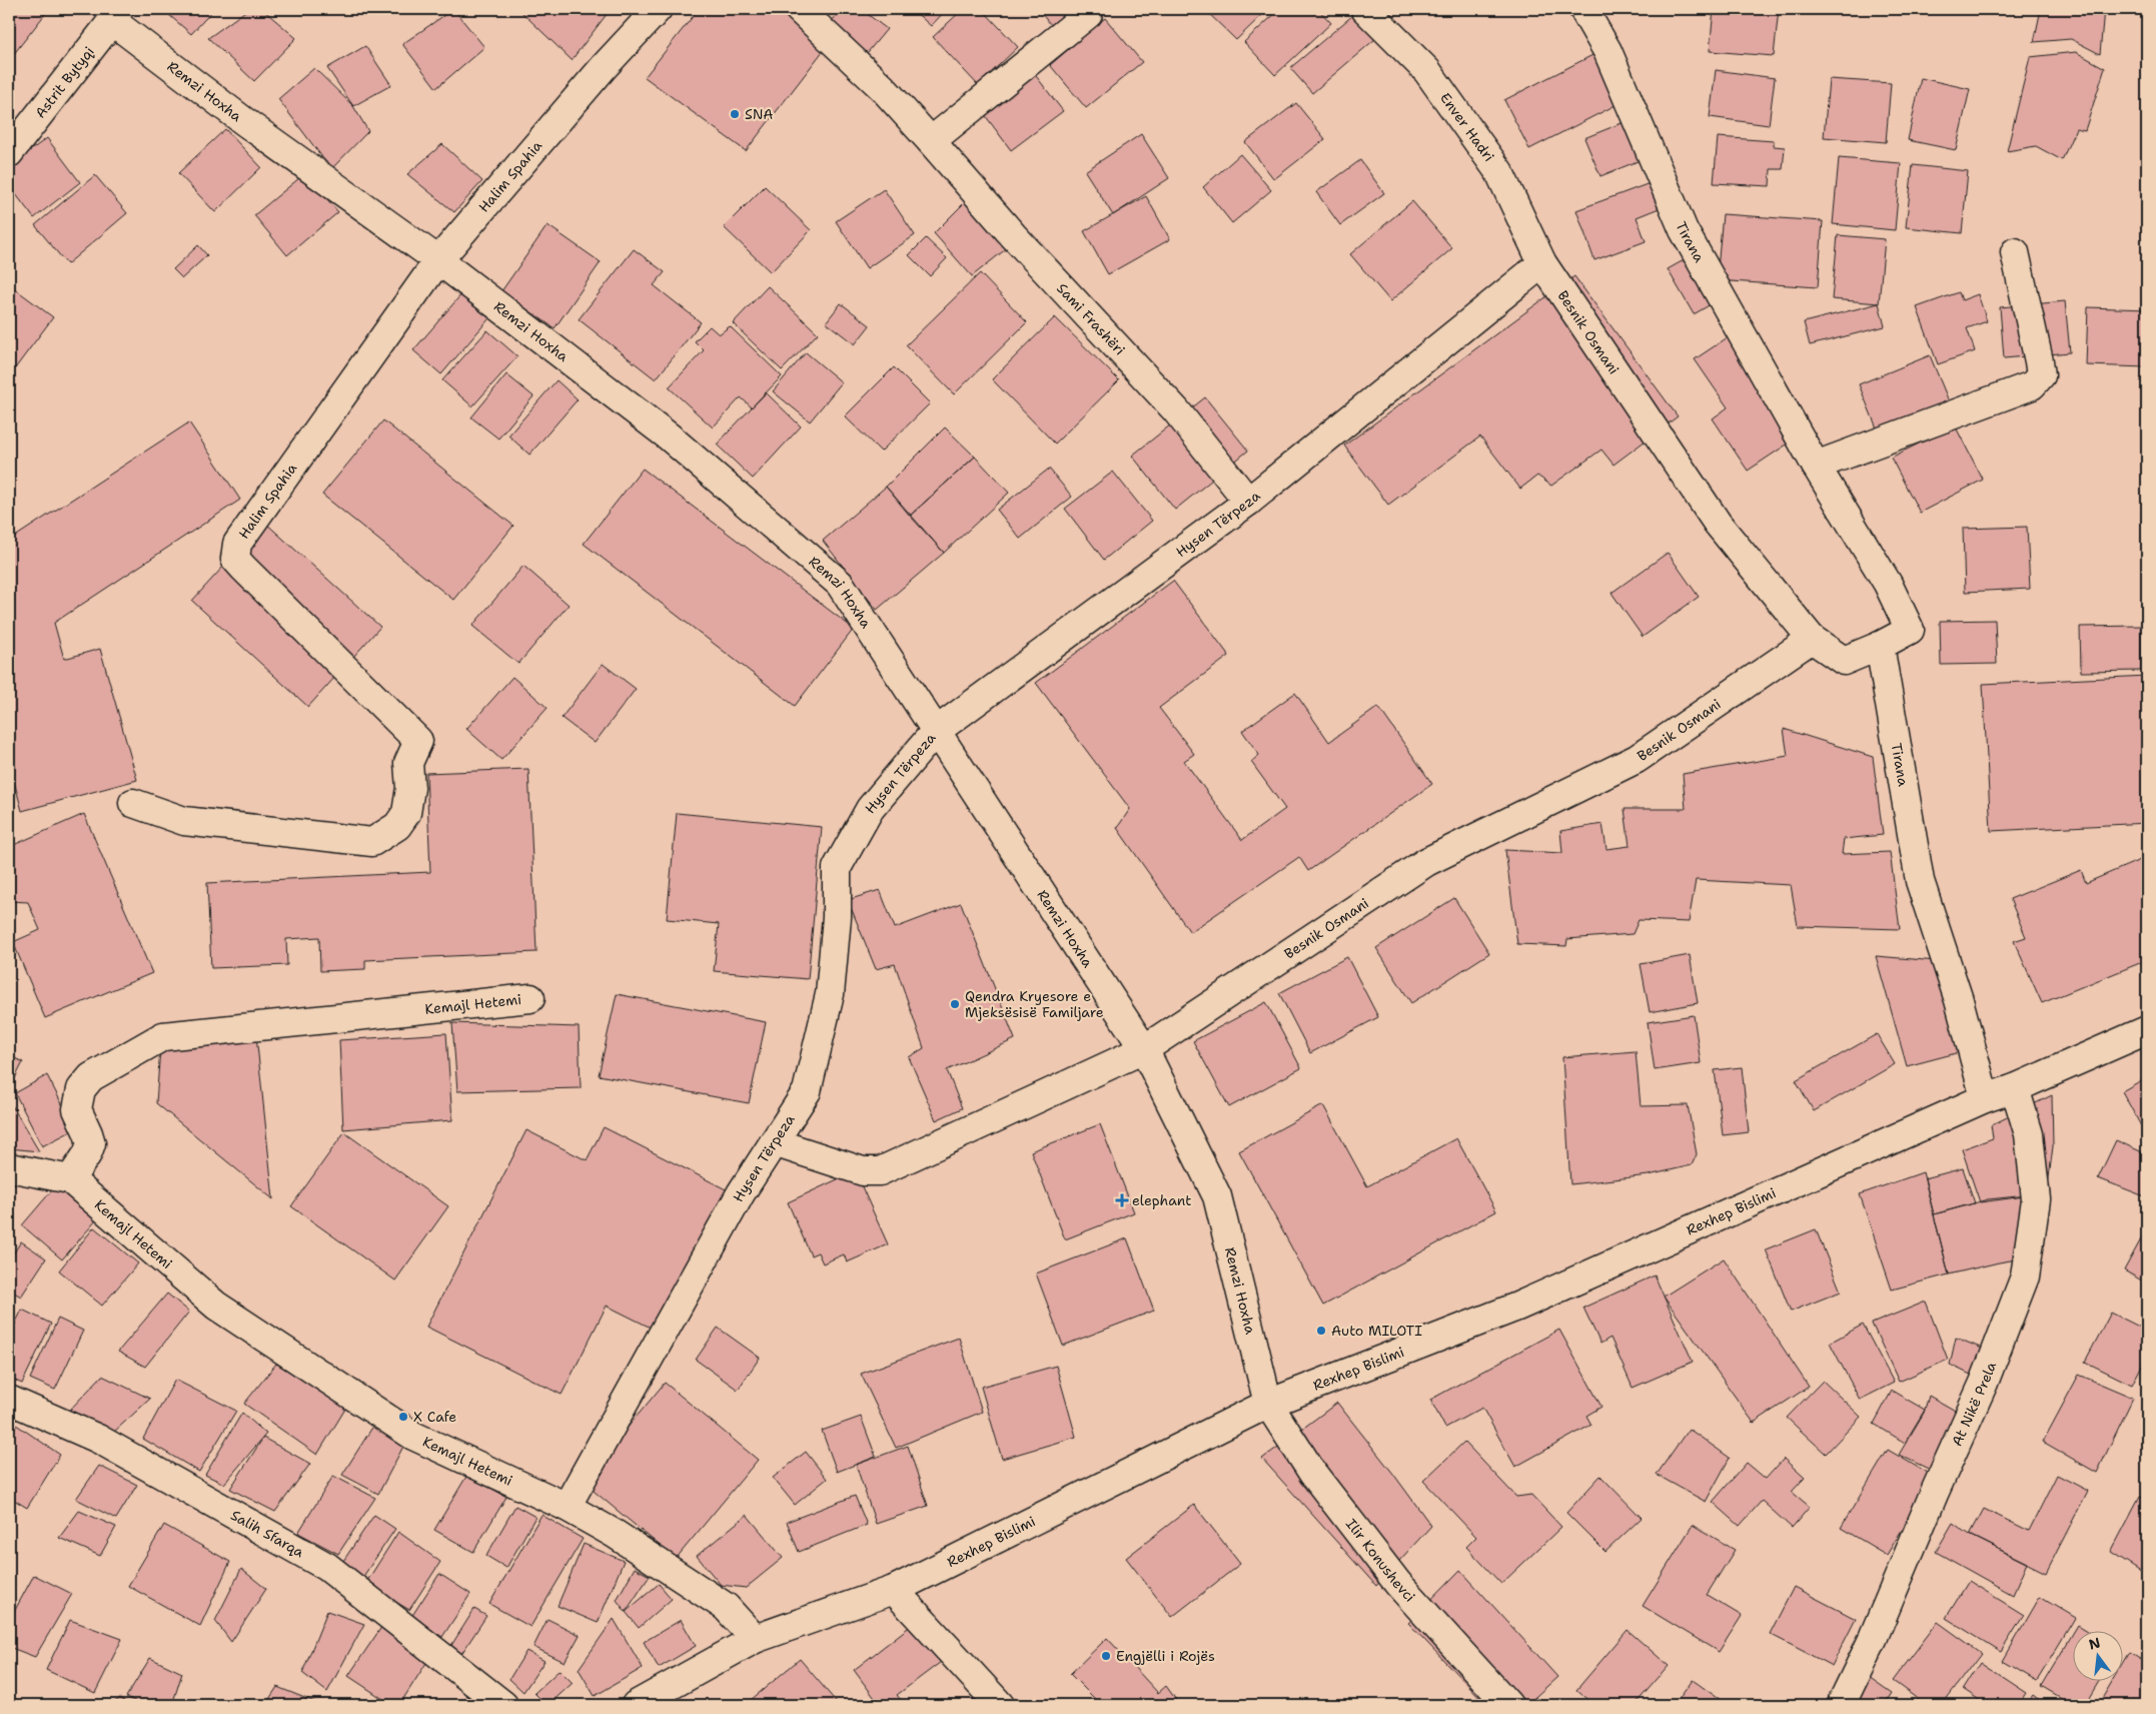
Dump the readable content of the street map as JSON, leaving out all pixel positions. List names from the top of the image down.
{
  "streets": {
    "street": [
      "Astrit Bytyqi",
      "Remzi Hoxha",
      "Enver Hadri",
      "Halim Spahia",
      "Tirana",
      "Sami Frashëri",
      "Besnik Osmani",
      "Hysen Tërpeza",
      "Kemajl Hetemi",
      "Rexhep Bislimi",
      "At Nikë Prela",
      "Salih Sfarqa",
      "Ilir Konushevci"
    ]
  },
  "crossings": [
    ["Astrit Bytyqi", "Remzi Hoxha"],
    ["Remzi Hoxha", "Halim Spahia"],
    ["Remzi Hoxha", "Besnik Osmani"],
    ["Remzi Hoxha", "Hysen Tërpeza"],
    ["Remzi Hoxha", "Rexhep Bislimi"],
    ["Remzi Hoxha", "Ilir Konushevci"],
    ["Enver Hadri", "Besnik Osmani"],
    ["Enver Hadri", "Hysen Tërpeza"],
    ["Tirana", "Rexhep Bislimi"],
    ["Sami Frashëri", "Hysen Tërpeza"],
    ["Besnik Osmani", "Hysen Tërpeza"],
    ["Hysen Tërpeza", "Kemajl Hetemi"],
    ["Kemajl Hetemi", "Rexhep Bislimi"],
    ["Rexhep Bislimi", "At Nikë Prela"],
    ["Rexhep Bislimi", "Ilir Konushevci"]
  ],
  "places": {
    "other": [
      "SNA",
      "Qendra Kryesore e Mjeksësisë Familjare",
      "Auto MILOTI",
      "X Cafe",
      "Engjëlli i Rojës"
    ],
    "health": ["elephant"]
  },
  "north": "top"
}
